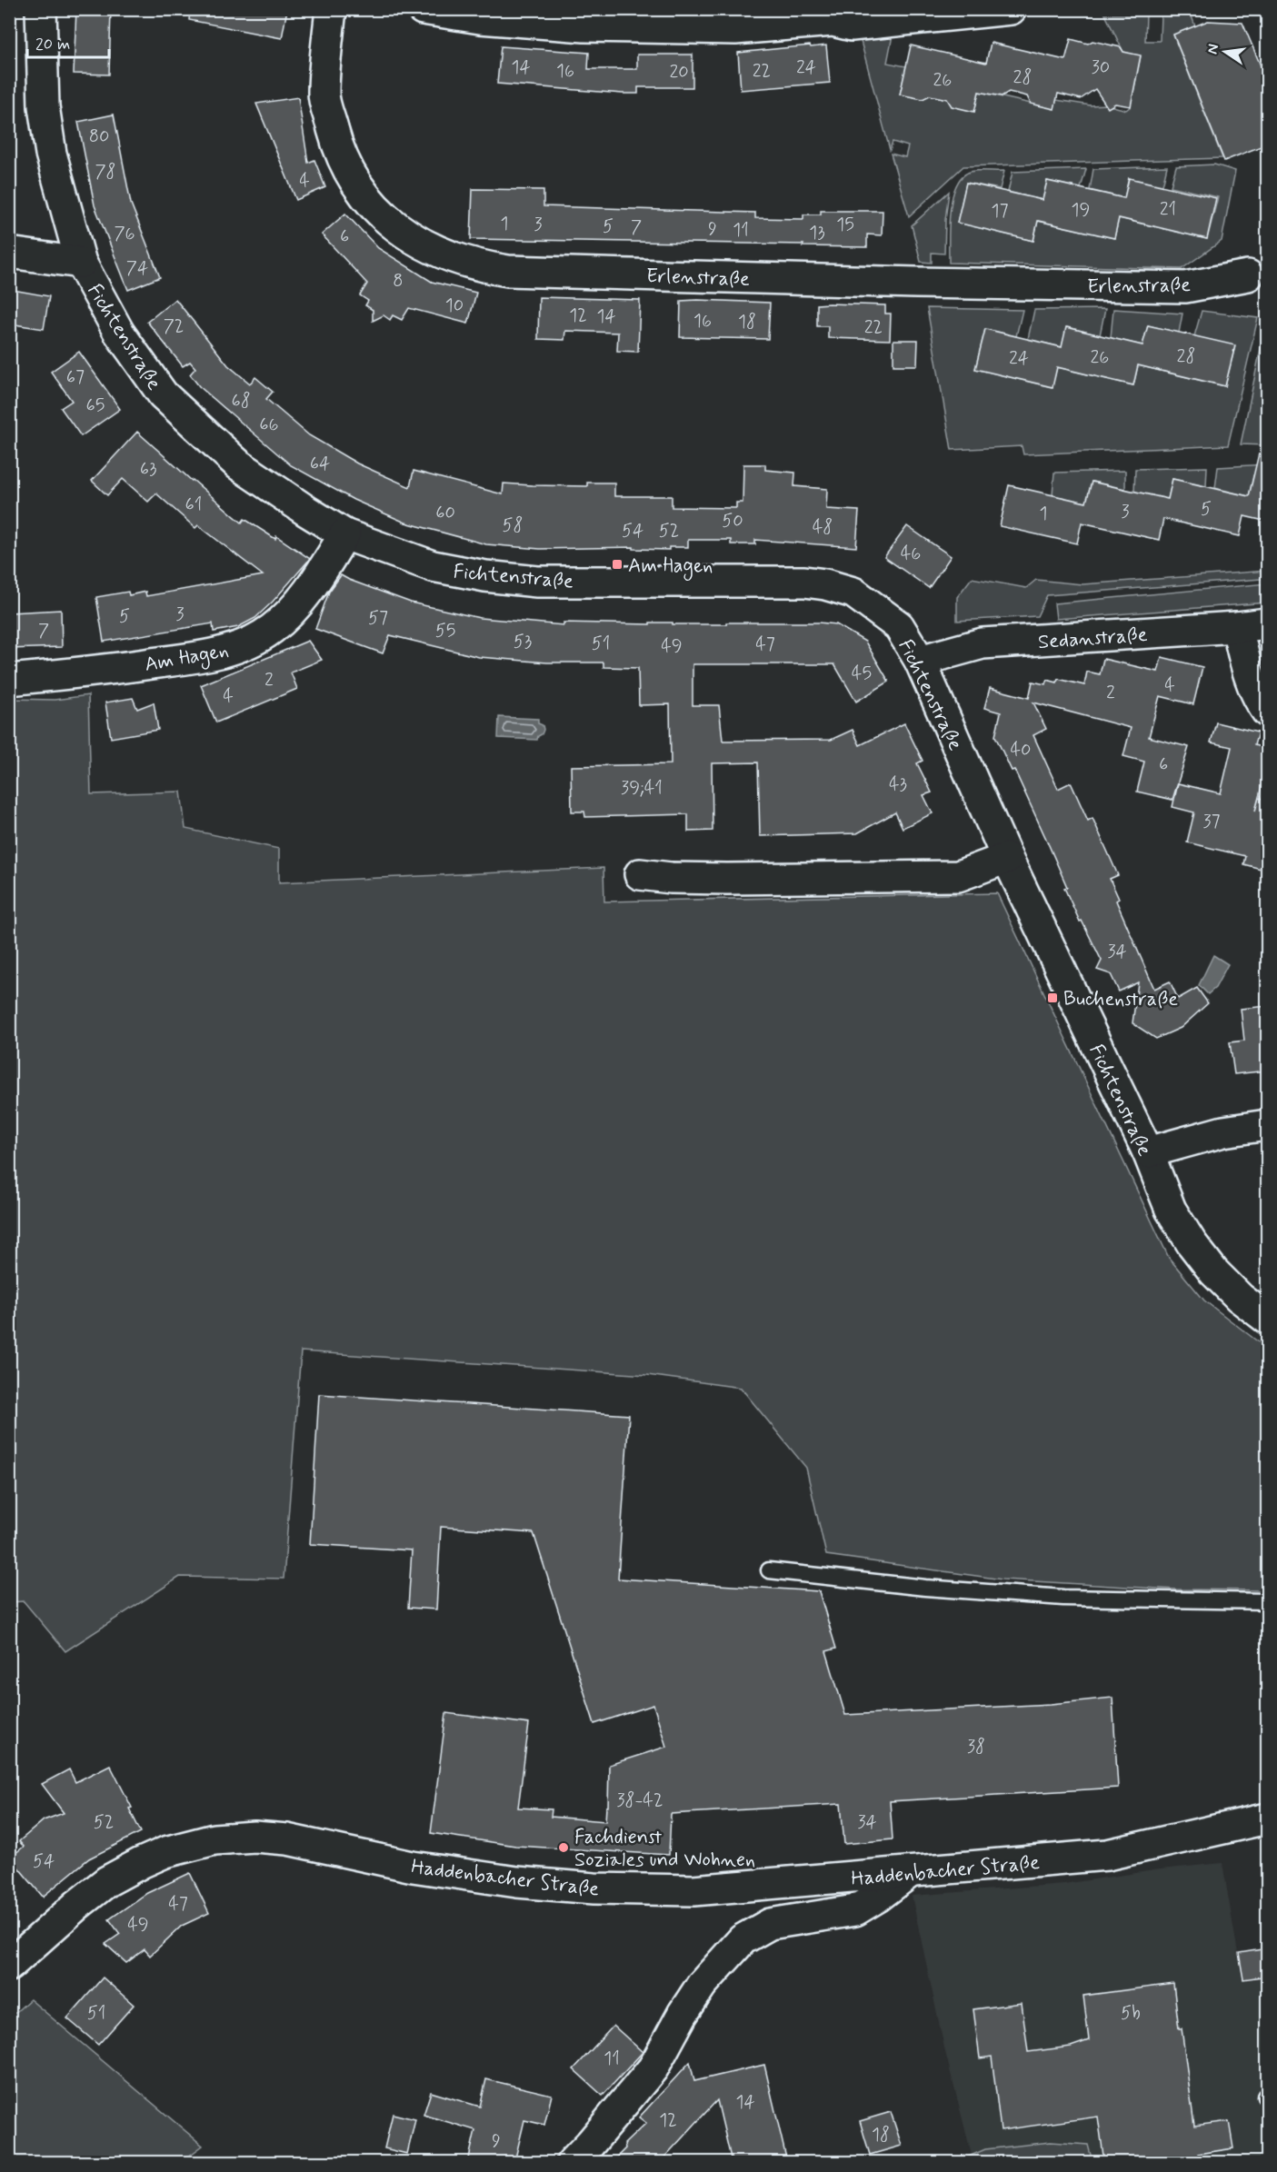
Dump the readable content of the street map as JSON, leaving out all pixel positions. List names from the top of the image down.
{
  "streets": {
    "street": [
      "Erlenstraße",
      "Fichtenstraße",
      "Sedanstraße",
      "Am Hagen",
      "Haddenbacher Straße"
    ]
  },
  "crossings": [
    ["Fichtenstraße", "Sedanstraße"],
    ["Fichtenstraße", "Am Hagen"]
  ],
  "places": {
    "transit": ["Am Hagen", "Buchenstraße"],
    "other": ["Fachdienst Soziales und Wohnen"]
  },
  "house_numbers": [
    "14",
    "24",
    "30",
    "16",
    "22",
    "20",
    "28",
    "26",
    "80",
    "78",
    "4",
    "21",
    "19",
    "17",
    "1",
    "3",
    "15",
    "5",
    "7",
    "9",
    "11",
    "13",
    "76",
    "6",
    "74",
    "8",
    "10",
    "12",
    "14",
    "16",
    "18",
    "72",
    "22",
    "28",
    "26",
    "24",
    "67",
    "68",
    "65",
    "66",
    "64",
    "63",
    "61",
    "5",
    "3",
    "60",
    "1",
    "50",
    "58",
    "48",
    "54",
    "52",
    "46",
    "3",
    "5",
    "57",
    "7",
    "55",
    "53",
    "51",
    "47",
    "49",
    "45",
    "2",
    "4",
    "2",
    "4",
    "40",
    "6",
    "43",
    "39;41",
    "37",
    "34",
    "38",
    "38-42",
    "52",
    "34",
    "54",
    "47",
    "49",
    "51",
    "5b",
    "11",
    "14",
    "12",
    "18",
    "9"
  ],
  "scale_bar": "20 m",
  "north": "left"
}
